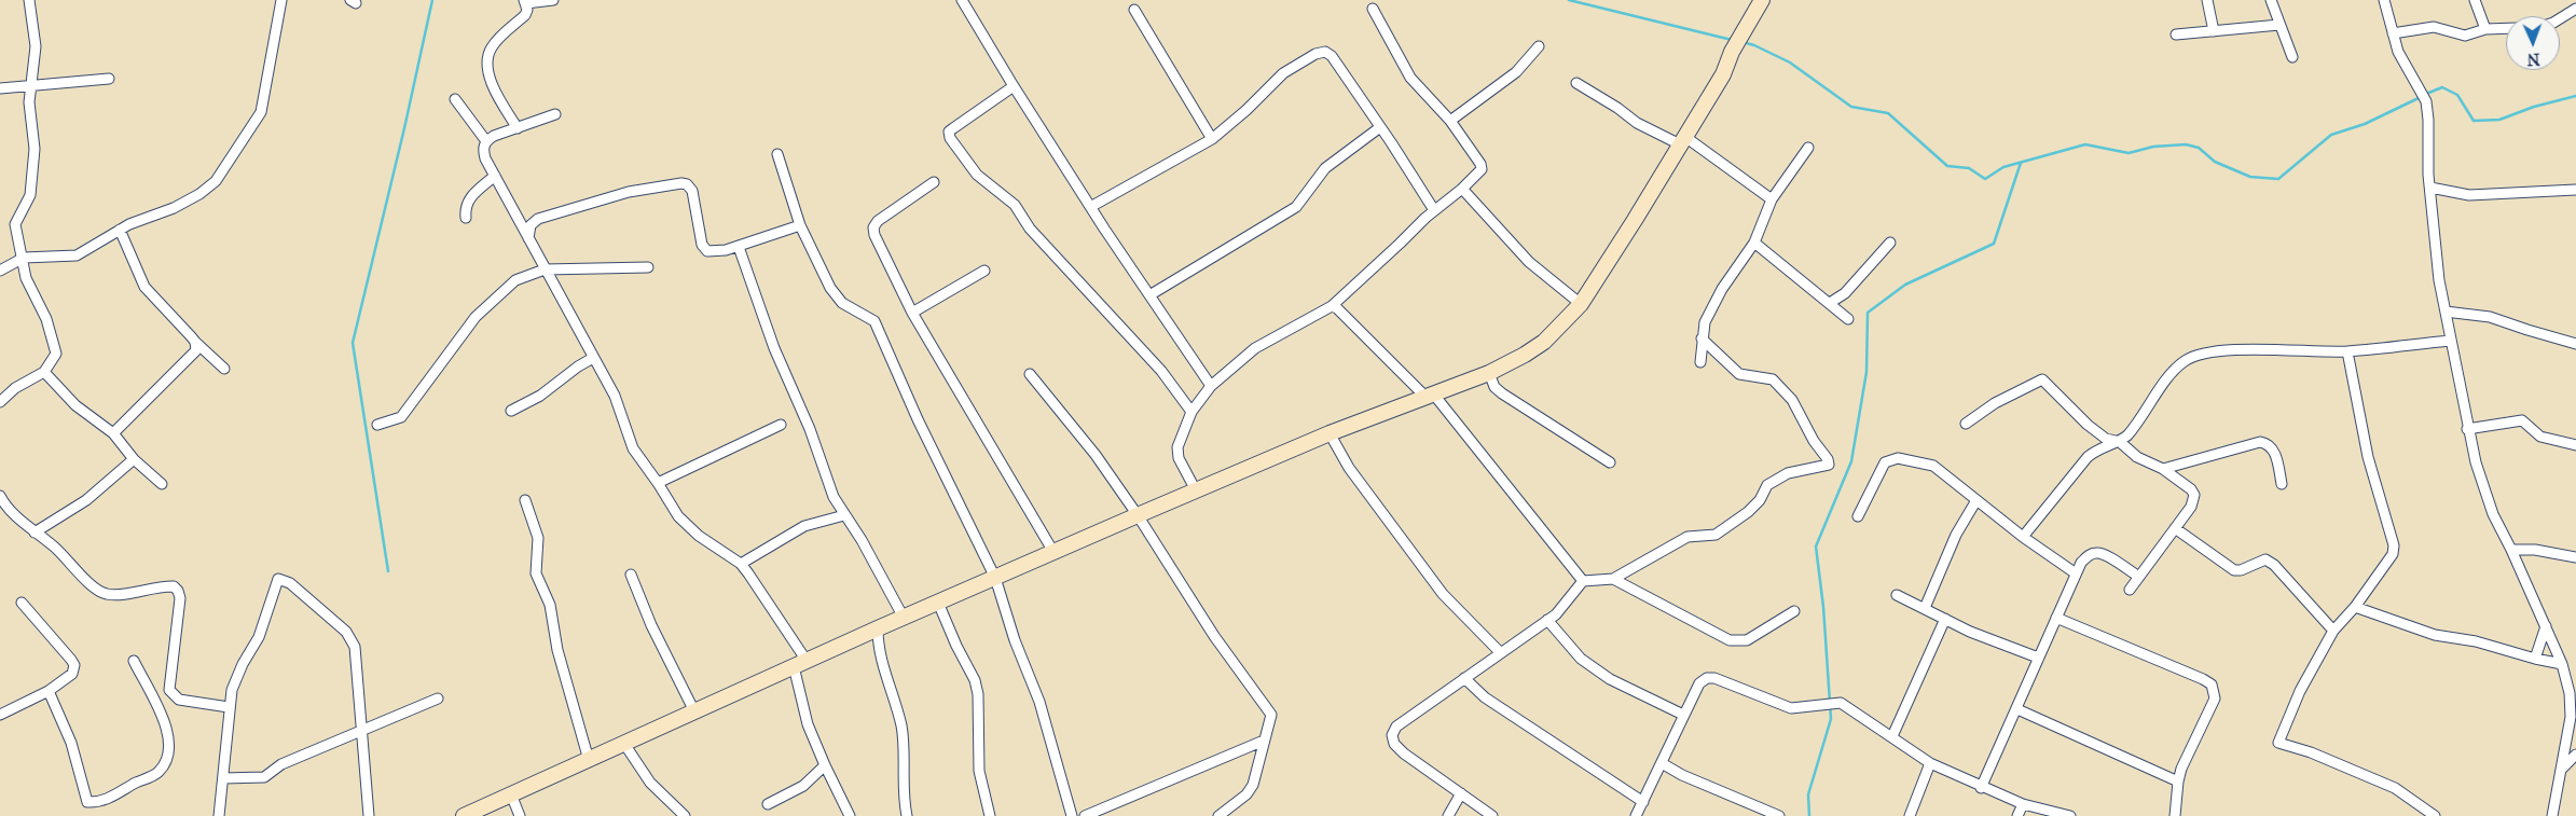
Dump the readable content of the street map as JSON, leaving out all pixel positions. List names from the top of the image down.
{
  "north": "bottom"
}
